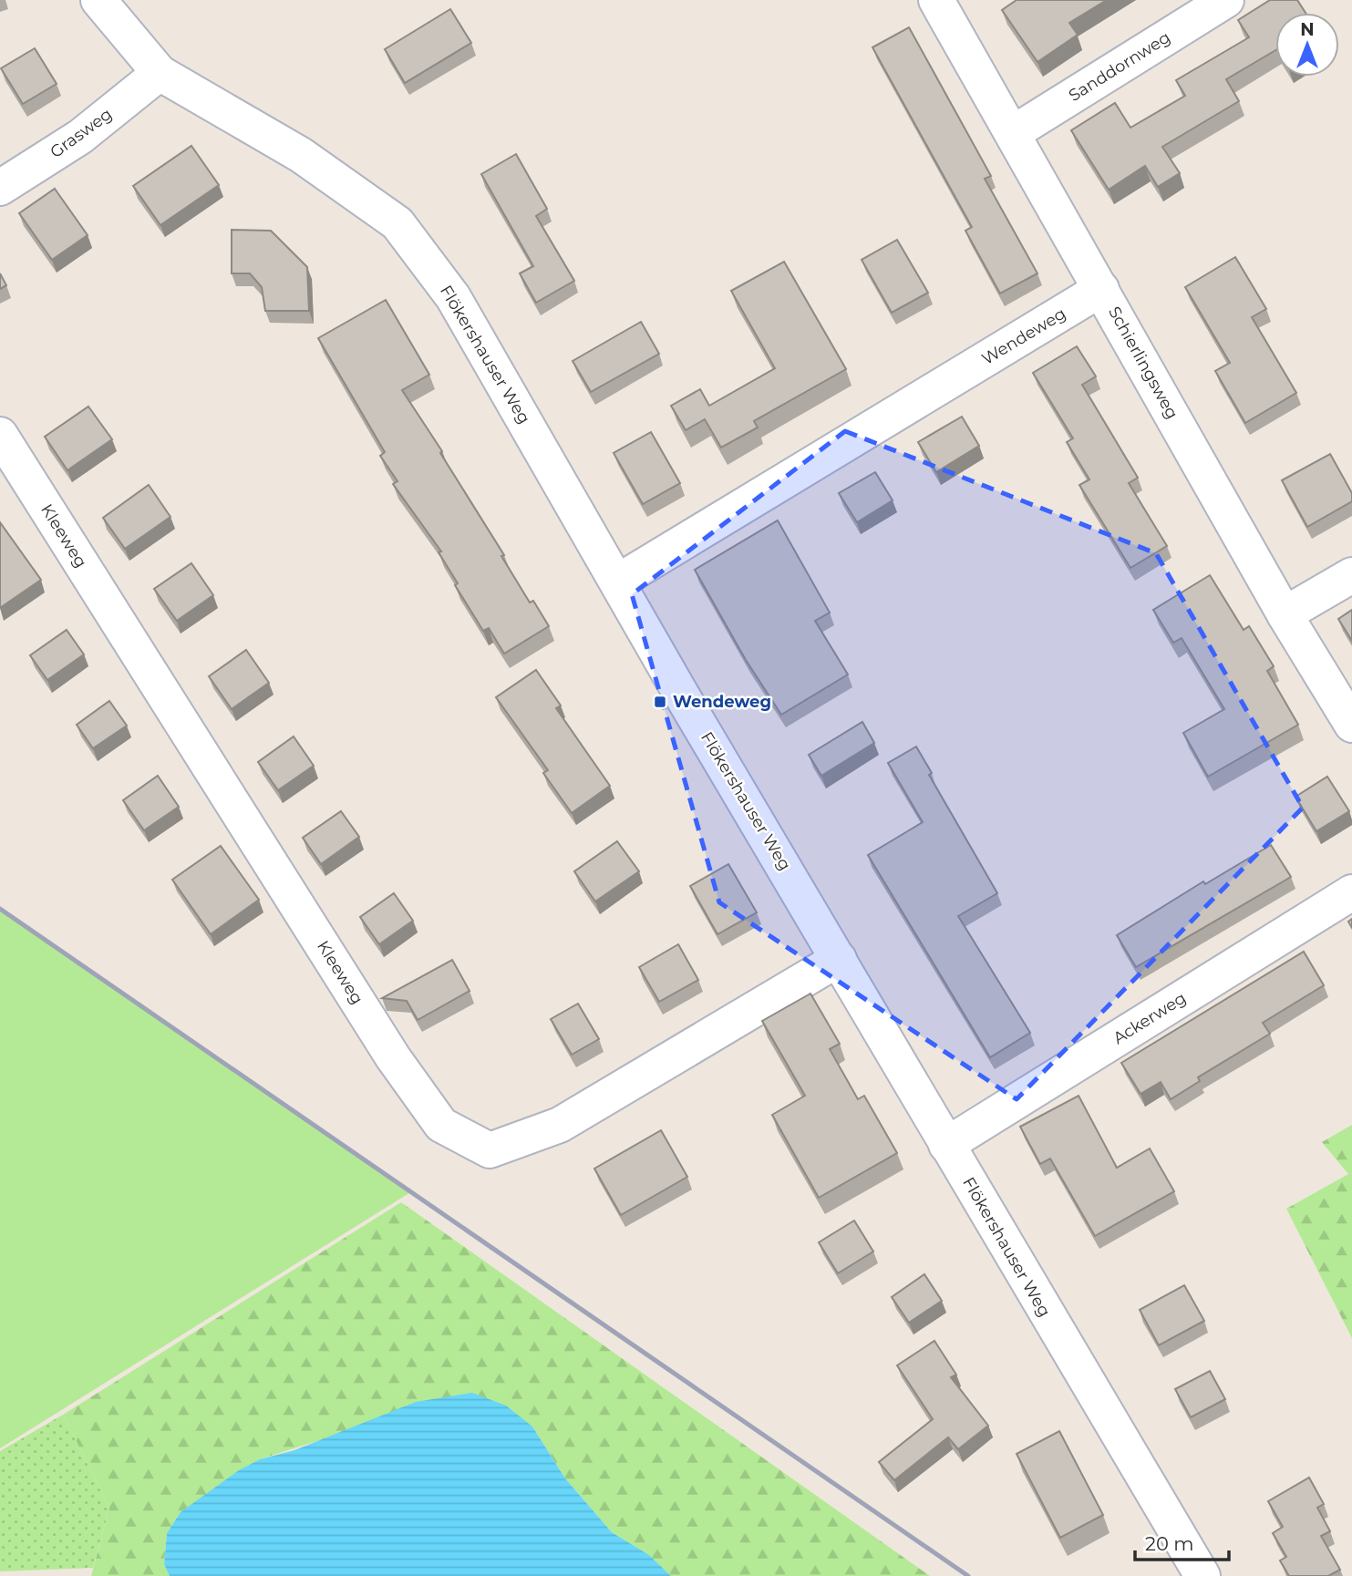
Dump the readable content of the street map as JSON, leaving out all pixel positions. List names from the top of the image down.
{
  "streets": {
    "street": [
      "Sanddornweg",
      "Grasweg",
      "Wendeweg",
      "Flökershauser Weg",
      "Schierlingsweg",
      "Kleeweg",
      "Ackerweg"
    ]
  },
  "crossings": [
    ["Sanddornweg", "Schierlingsweg"],
    ["Grasweg", "Flökershauser Weg"],
    ["Wendeweg", "Flökershauser Weg"],
    ["Wendeweg", "Schierlingsweg"],
    ["Flökershauser Weg", "Kleeweg"],
    ["Flökershauser Weg", "Ackerweg"]
  ],
  "places": {
    "transit": ["Wendeweg"]
  },
  "scale_bar": "20 m",
  "north": "top"
}
